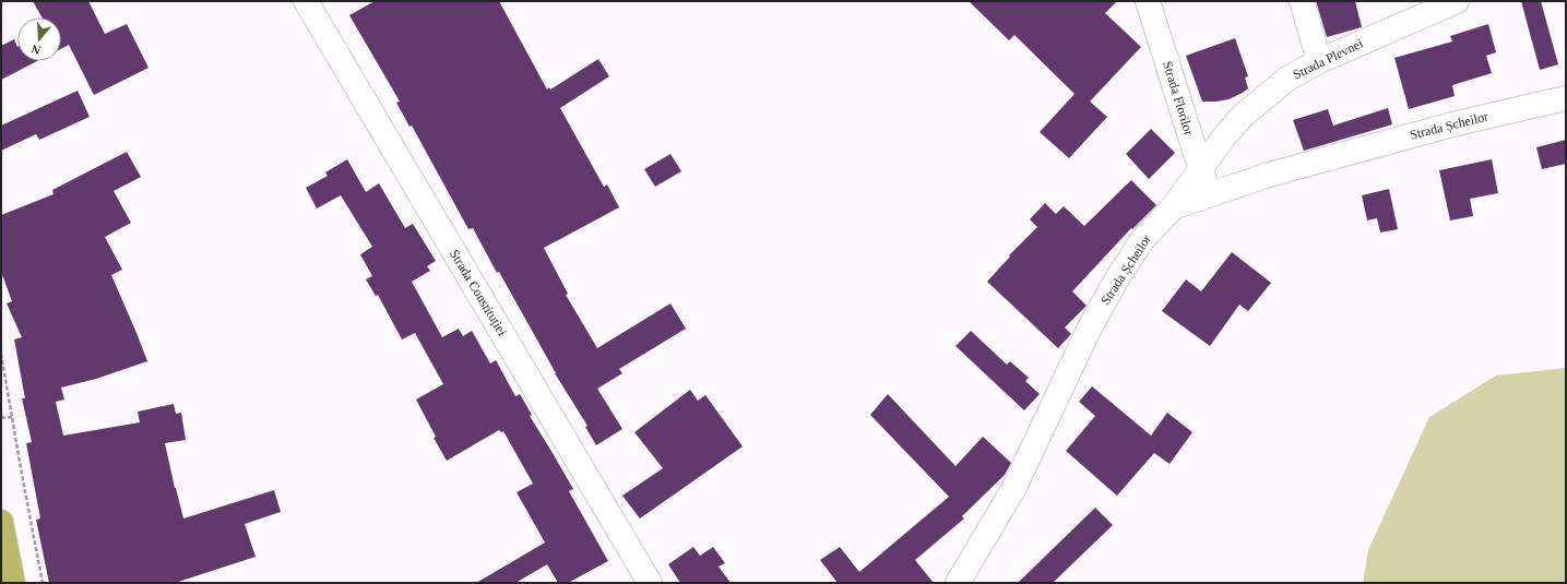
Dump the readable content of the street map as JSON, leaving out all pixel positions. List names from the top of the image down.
{
  "streets": {
    "street": [
      "Strada Plevnei",
      "Strada Florilor",
      "Strada Șcheilor",
      "Strada Constituției"
    ]
  },
  "crossings": [
    ["Strada Plevnei", "Strada Florilor"],
    ["Strada Plevnei", "Strada Șcheilor"],
    ["Strada Florilor", "Strada Șcheilor"]
  ],
  "north": "bottom"
}
